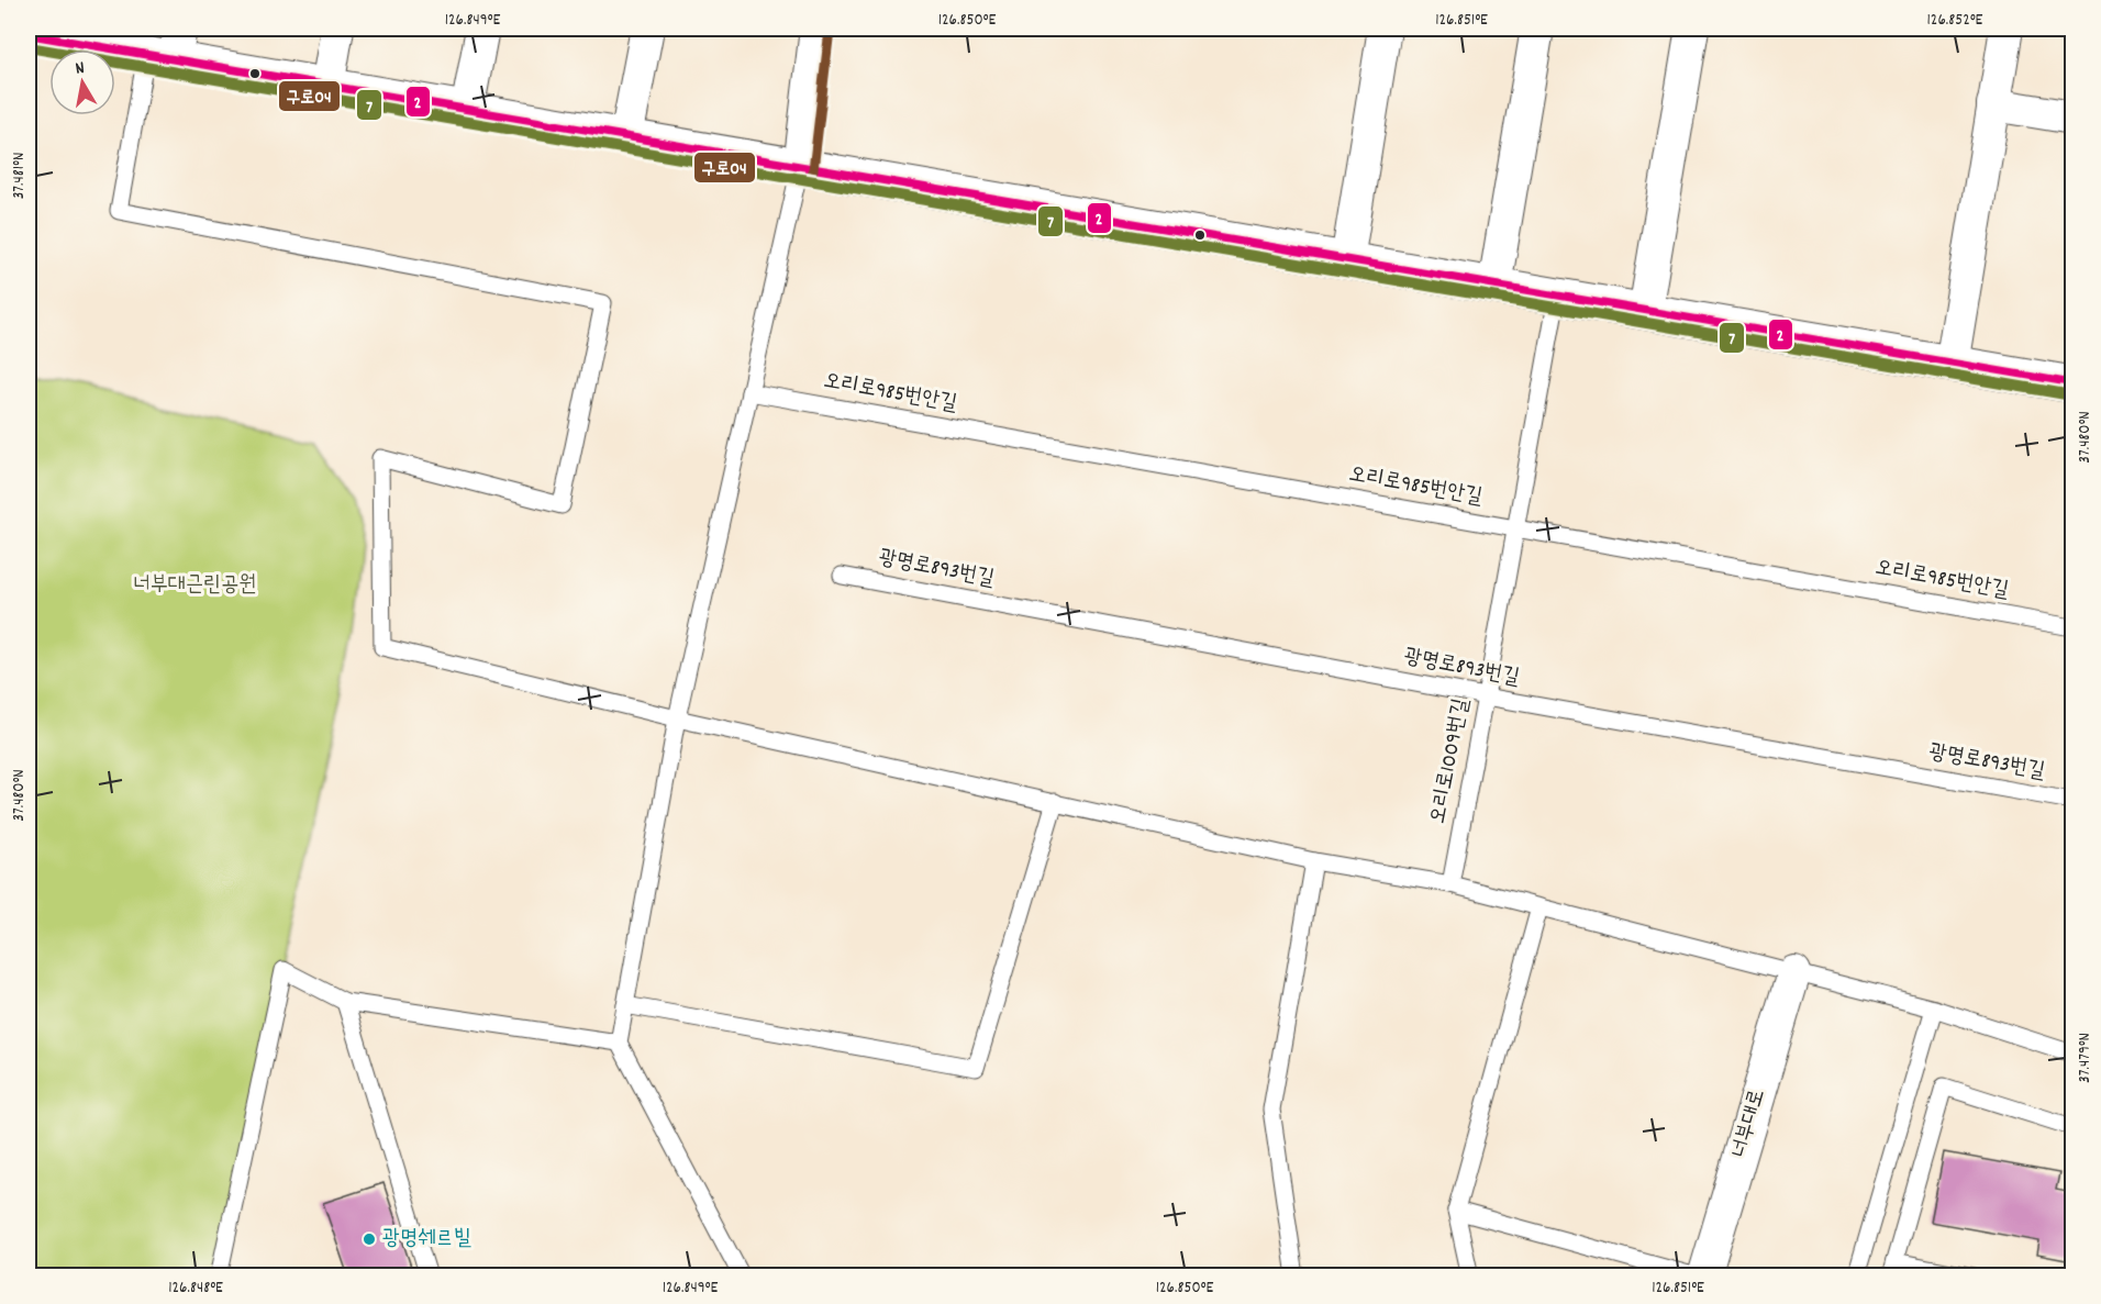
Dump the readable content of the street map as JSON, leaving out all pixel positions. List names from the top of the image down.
{
  "streets": {
    "street": ["너부대로"],
    "lane": ["오리로985번안길", "광명로893번길", "오리로1009번길"]
  },
  "crossings": [
    ["오리로985번안길", "오리로1009번길"],
    ["광명로893번길", "오리로1009번길"]
  ],
  "parks": ["너부대근린공원"],
  "places": ["광명쉐르빌"],
  "lines": ["transit line 구로04", "transit line 2", "transit line 7"],
  "north": "top",
  "coordinates": [
    "126.849°E",
    "126.850°E",
    "126.851°E",
    "126.852°E",
    "37.481°N",
    "37.480°N",
    "37.479°N",
    "126.848°E"
  ]
}
